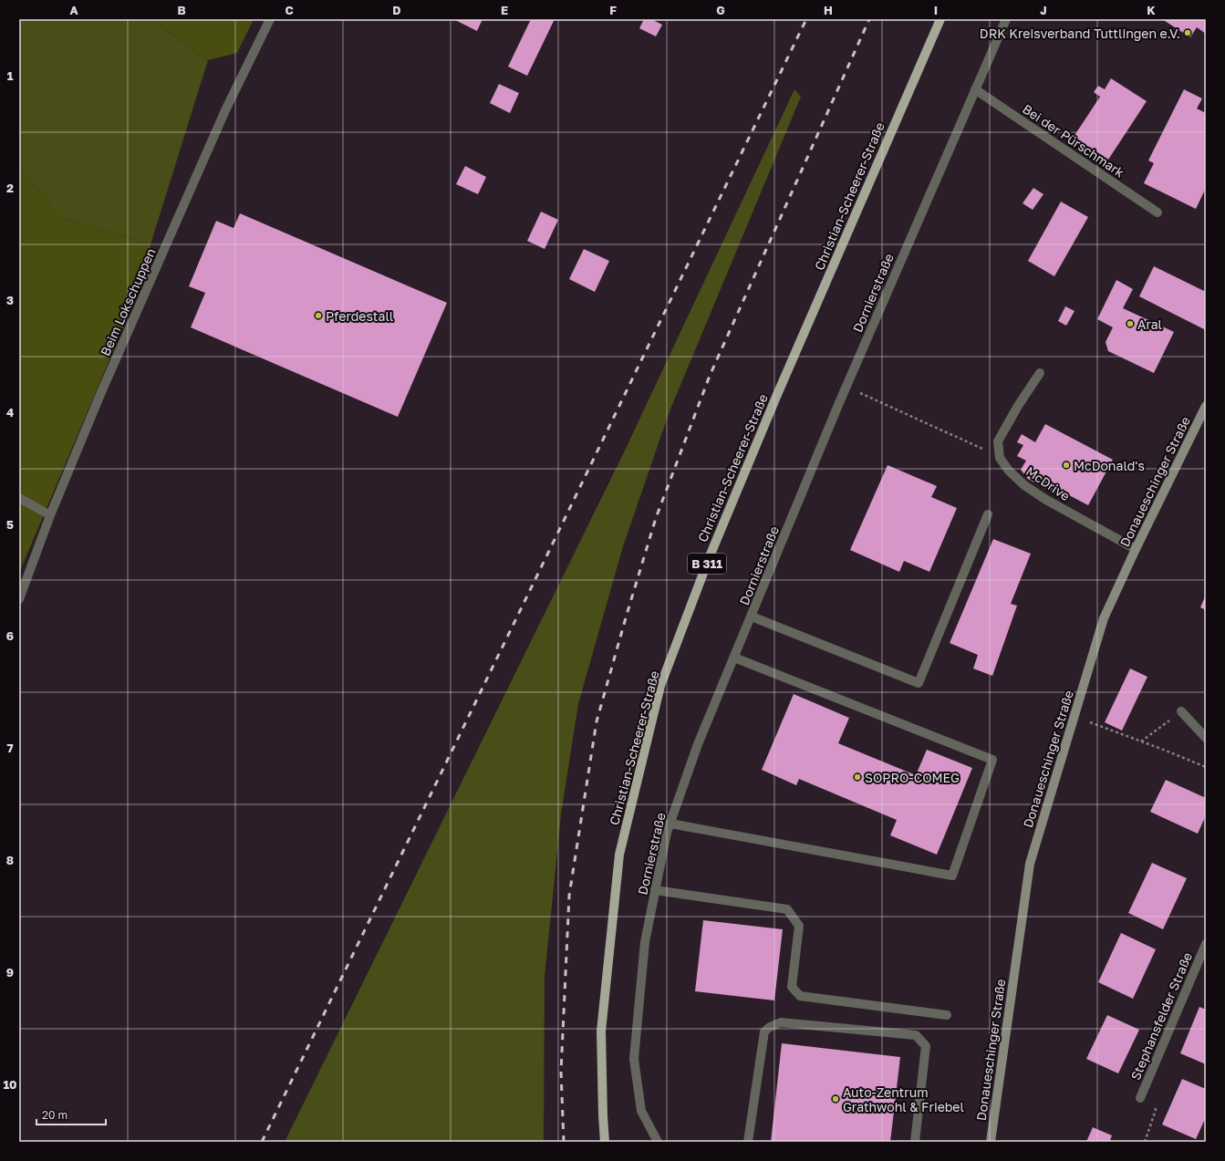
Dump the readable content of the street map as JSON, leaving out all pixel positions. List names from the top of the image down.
{
  "streets": {
    "main road": ["Christian-Scheerer-Straße", "B 311"],
    "street": [
      "Bei der Pürschmark",
      "Dornierstraße",
      "Beim Lokschuppen",
      "Donaueschinger Straße",
      "McDrive",
      "Stephansfelder Straße"
    ]
  },
  "crossings": [
    ["Bei der Pürschmark", "Dornierstraße"],
    ["Donaueschinger Straße", "McDrive"]
  ],
  "places": [
    "DRK Kreisverband Tuttlingen e.V.",
    "Pferdestall",
    "Aral",
    "McDonald's",
    "SOPRO-COMEG",
    "Auto-Zentrum Grathwohl & Friebel"
  ],
  "scale_bar": "20 m",
  "grid": {
    "columns": [
      "A",
      "B",
      "C",
      "D",
      "E",
      "F",
      "G",
      "H",
      "I",
      "J",
      "K"
    ],
    "rows": [
      "1",
      "2",
      "3",
      "4",
      "5",
      "6",
      "7",
      "8",
      "9",
      "10"
    ]
  }
}
